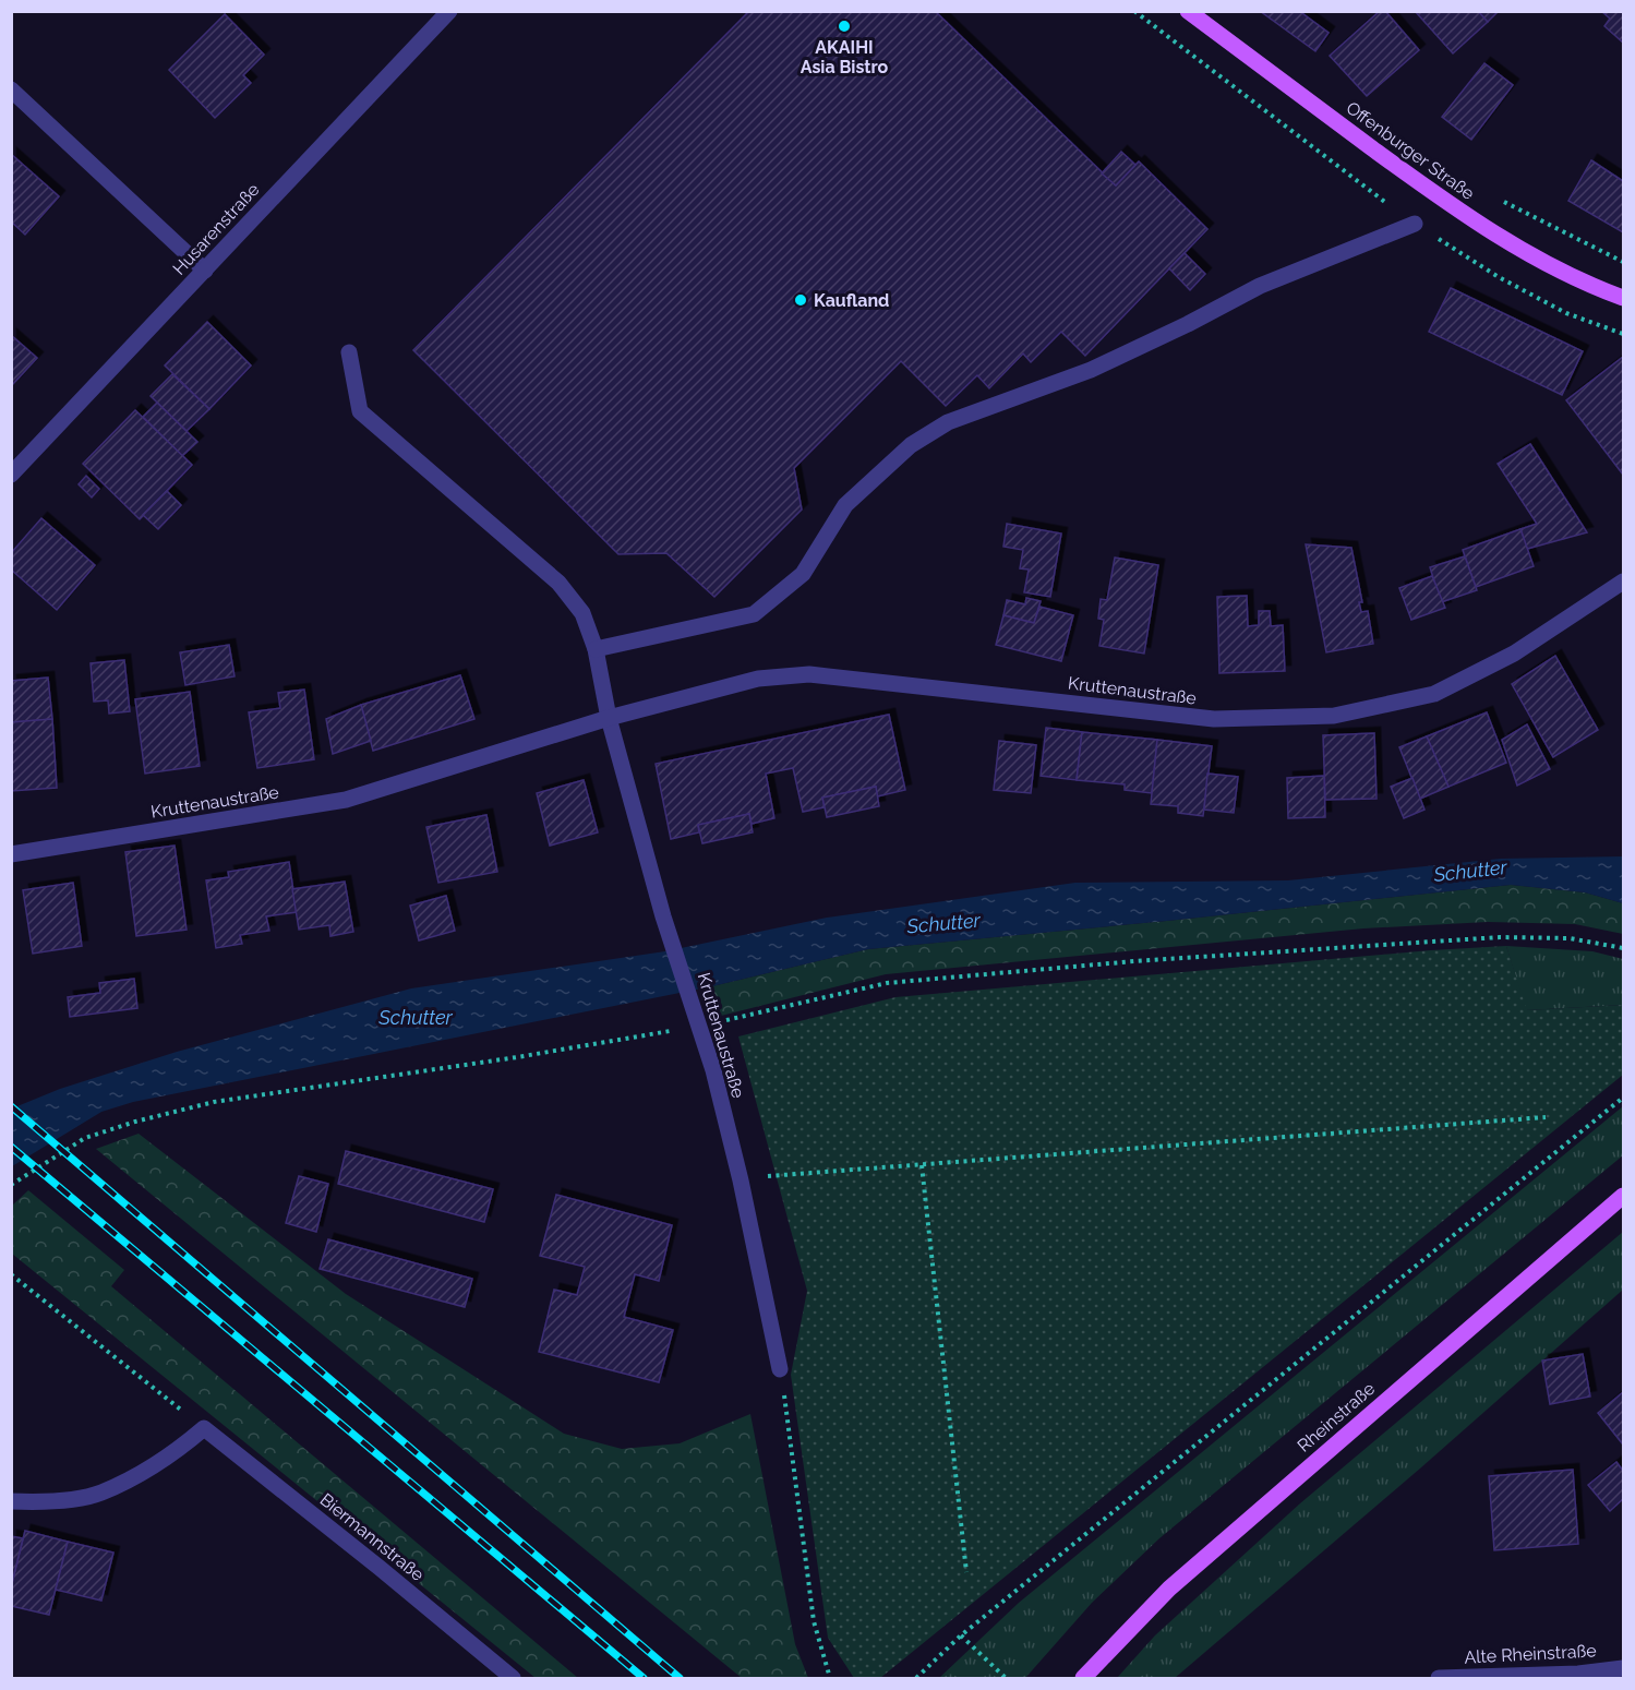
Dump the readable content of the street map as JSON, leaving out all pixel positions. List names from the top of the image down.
{
  "streets": {
    "main road": ["Offenburger Straße", "Rheinstraße"],
    "street": [
      "Husarenstraße",
      "Kruttenaustraße",
      "Biermannstraße",
      "Alte Rheinstraße"
    ]
  },
  "water": ["Schutter"],
  "places": ["AKAIHI Asia Bistro", "Kaufland"]
}
